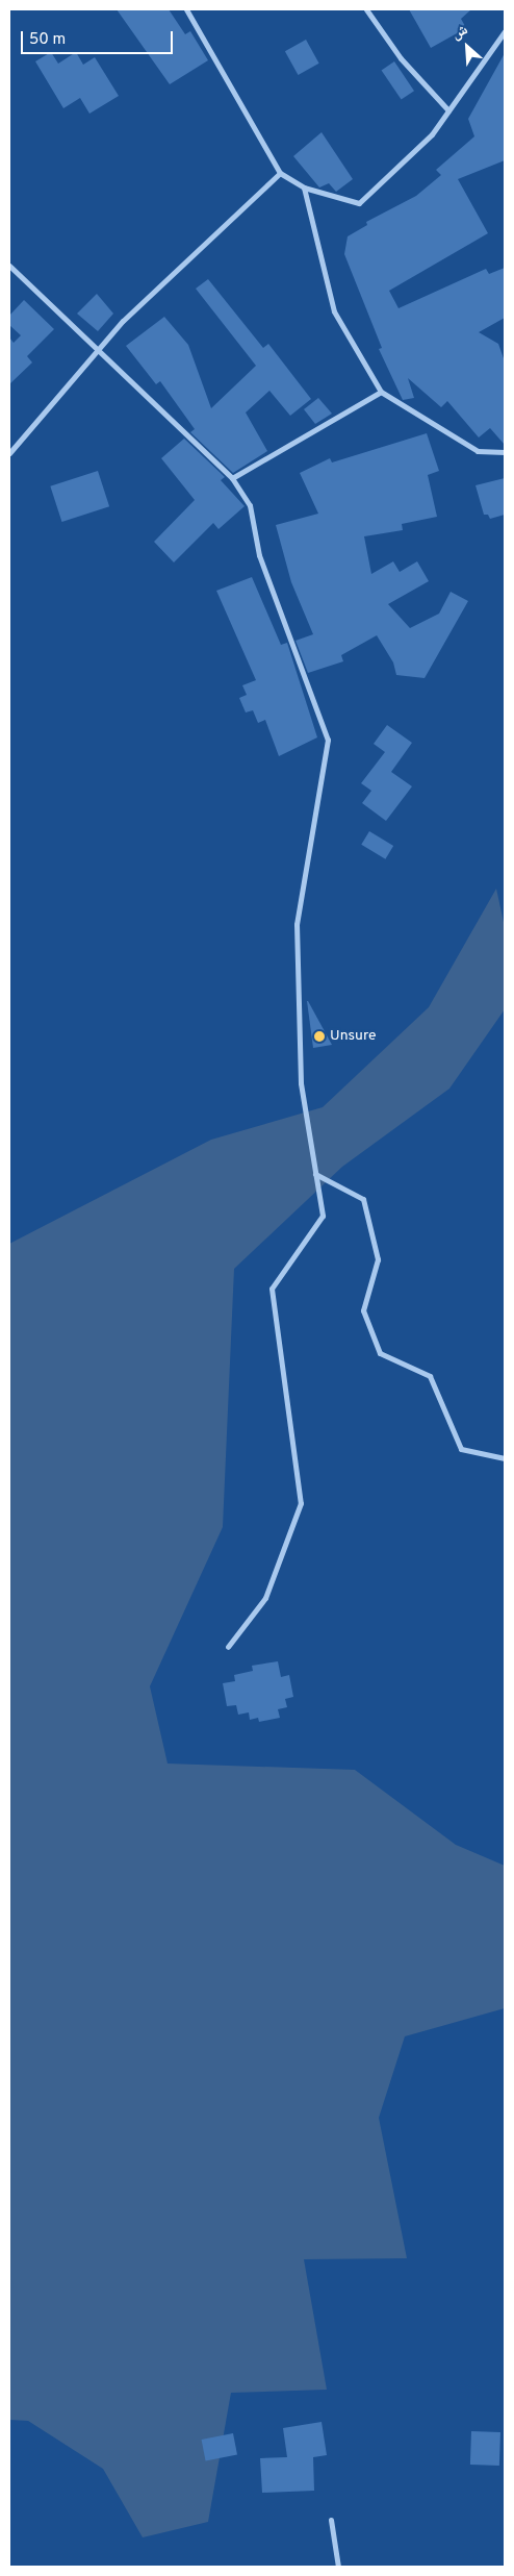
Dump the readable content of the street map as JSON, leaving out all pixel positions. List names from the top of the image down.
{
  "places": ["Unsure"],
  "scale_bar": "50 m",
  "north": "top left"
}
